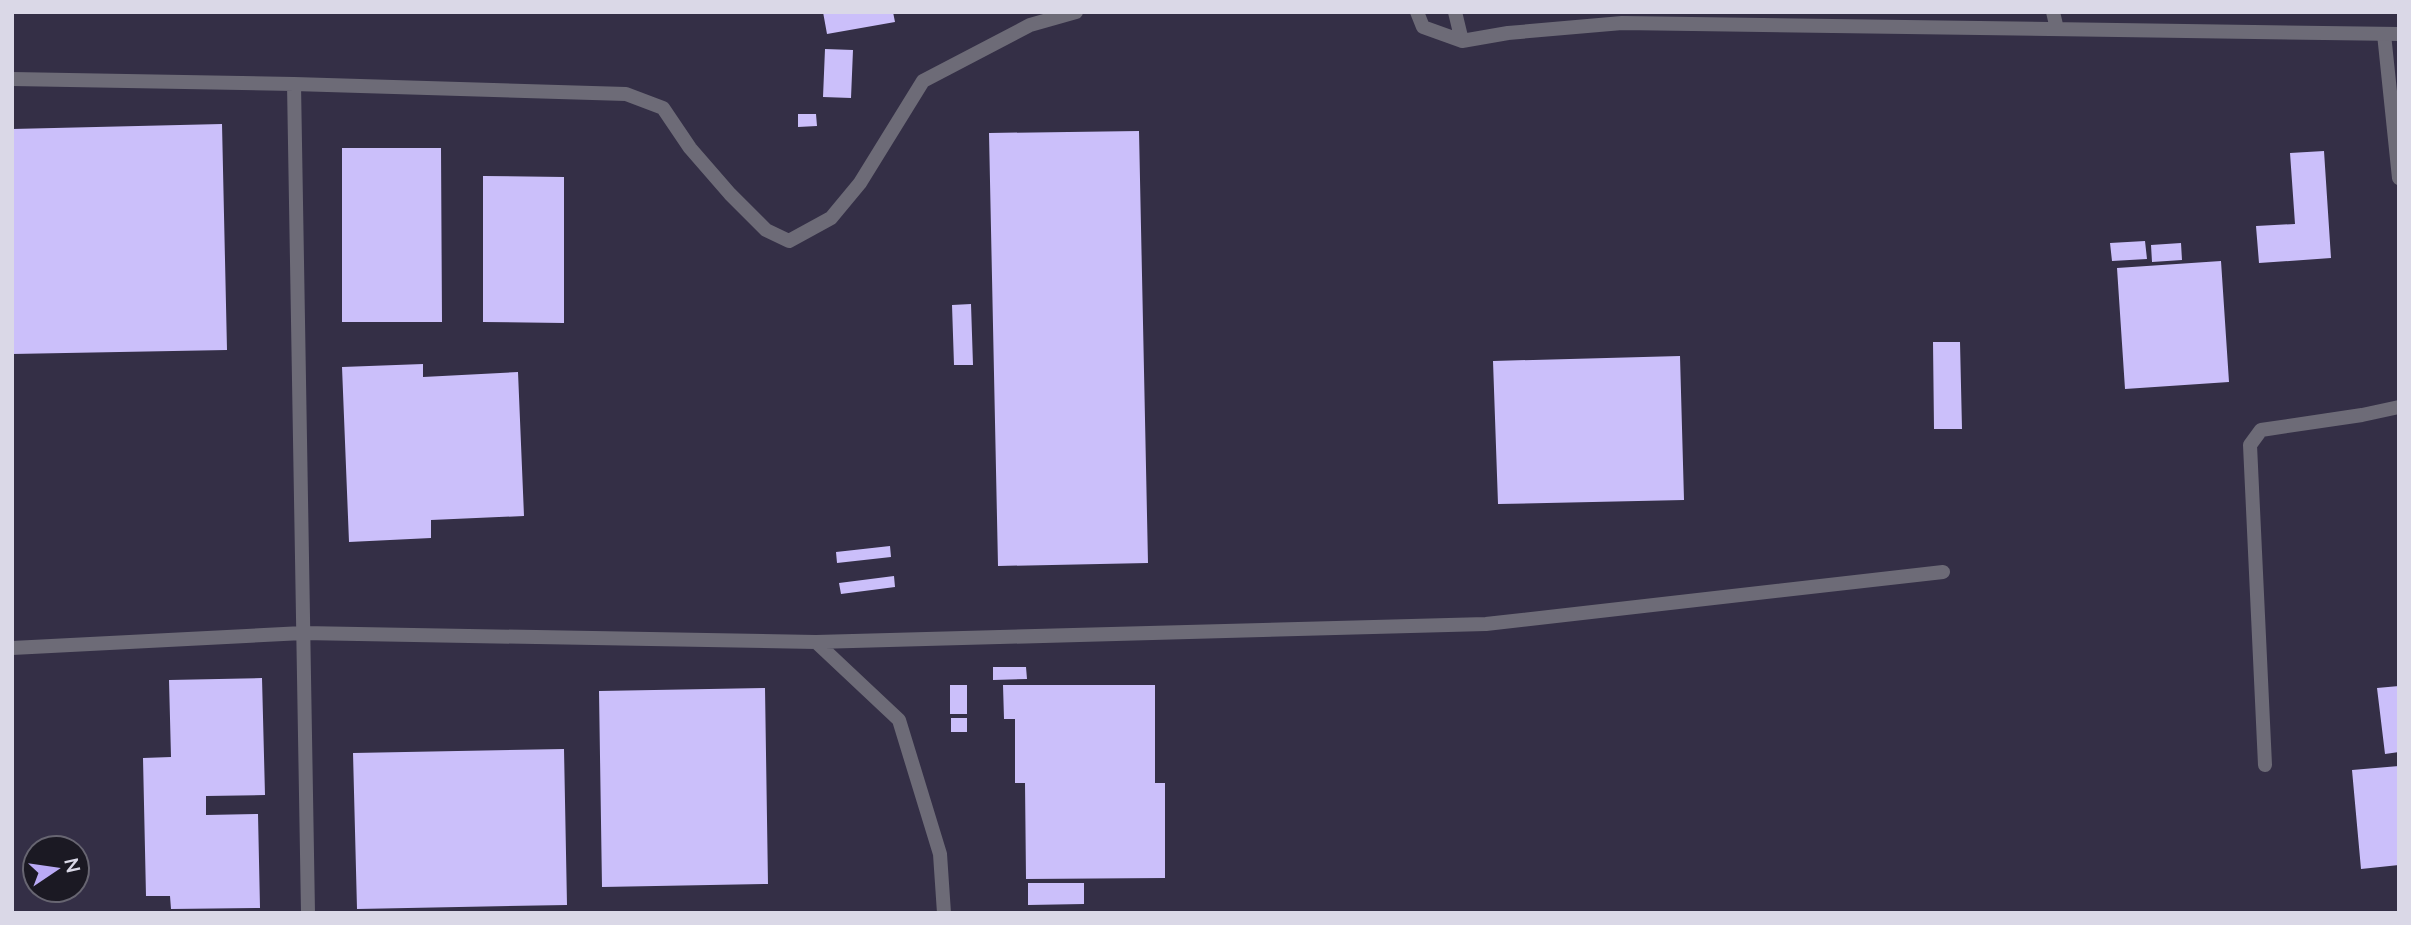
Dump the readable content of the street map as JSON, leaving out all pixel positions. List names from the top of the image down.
{
  "north": "right"
}
